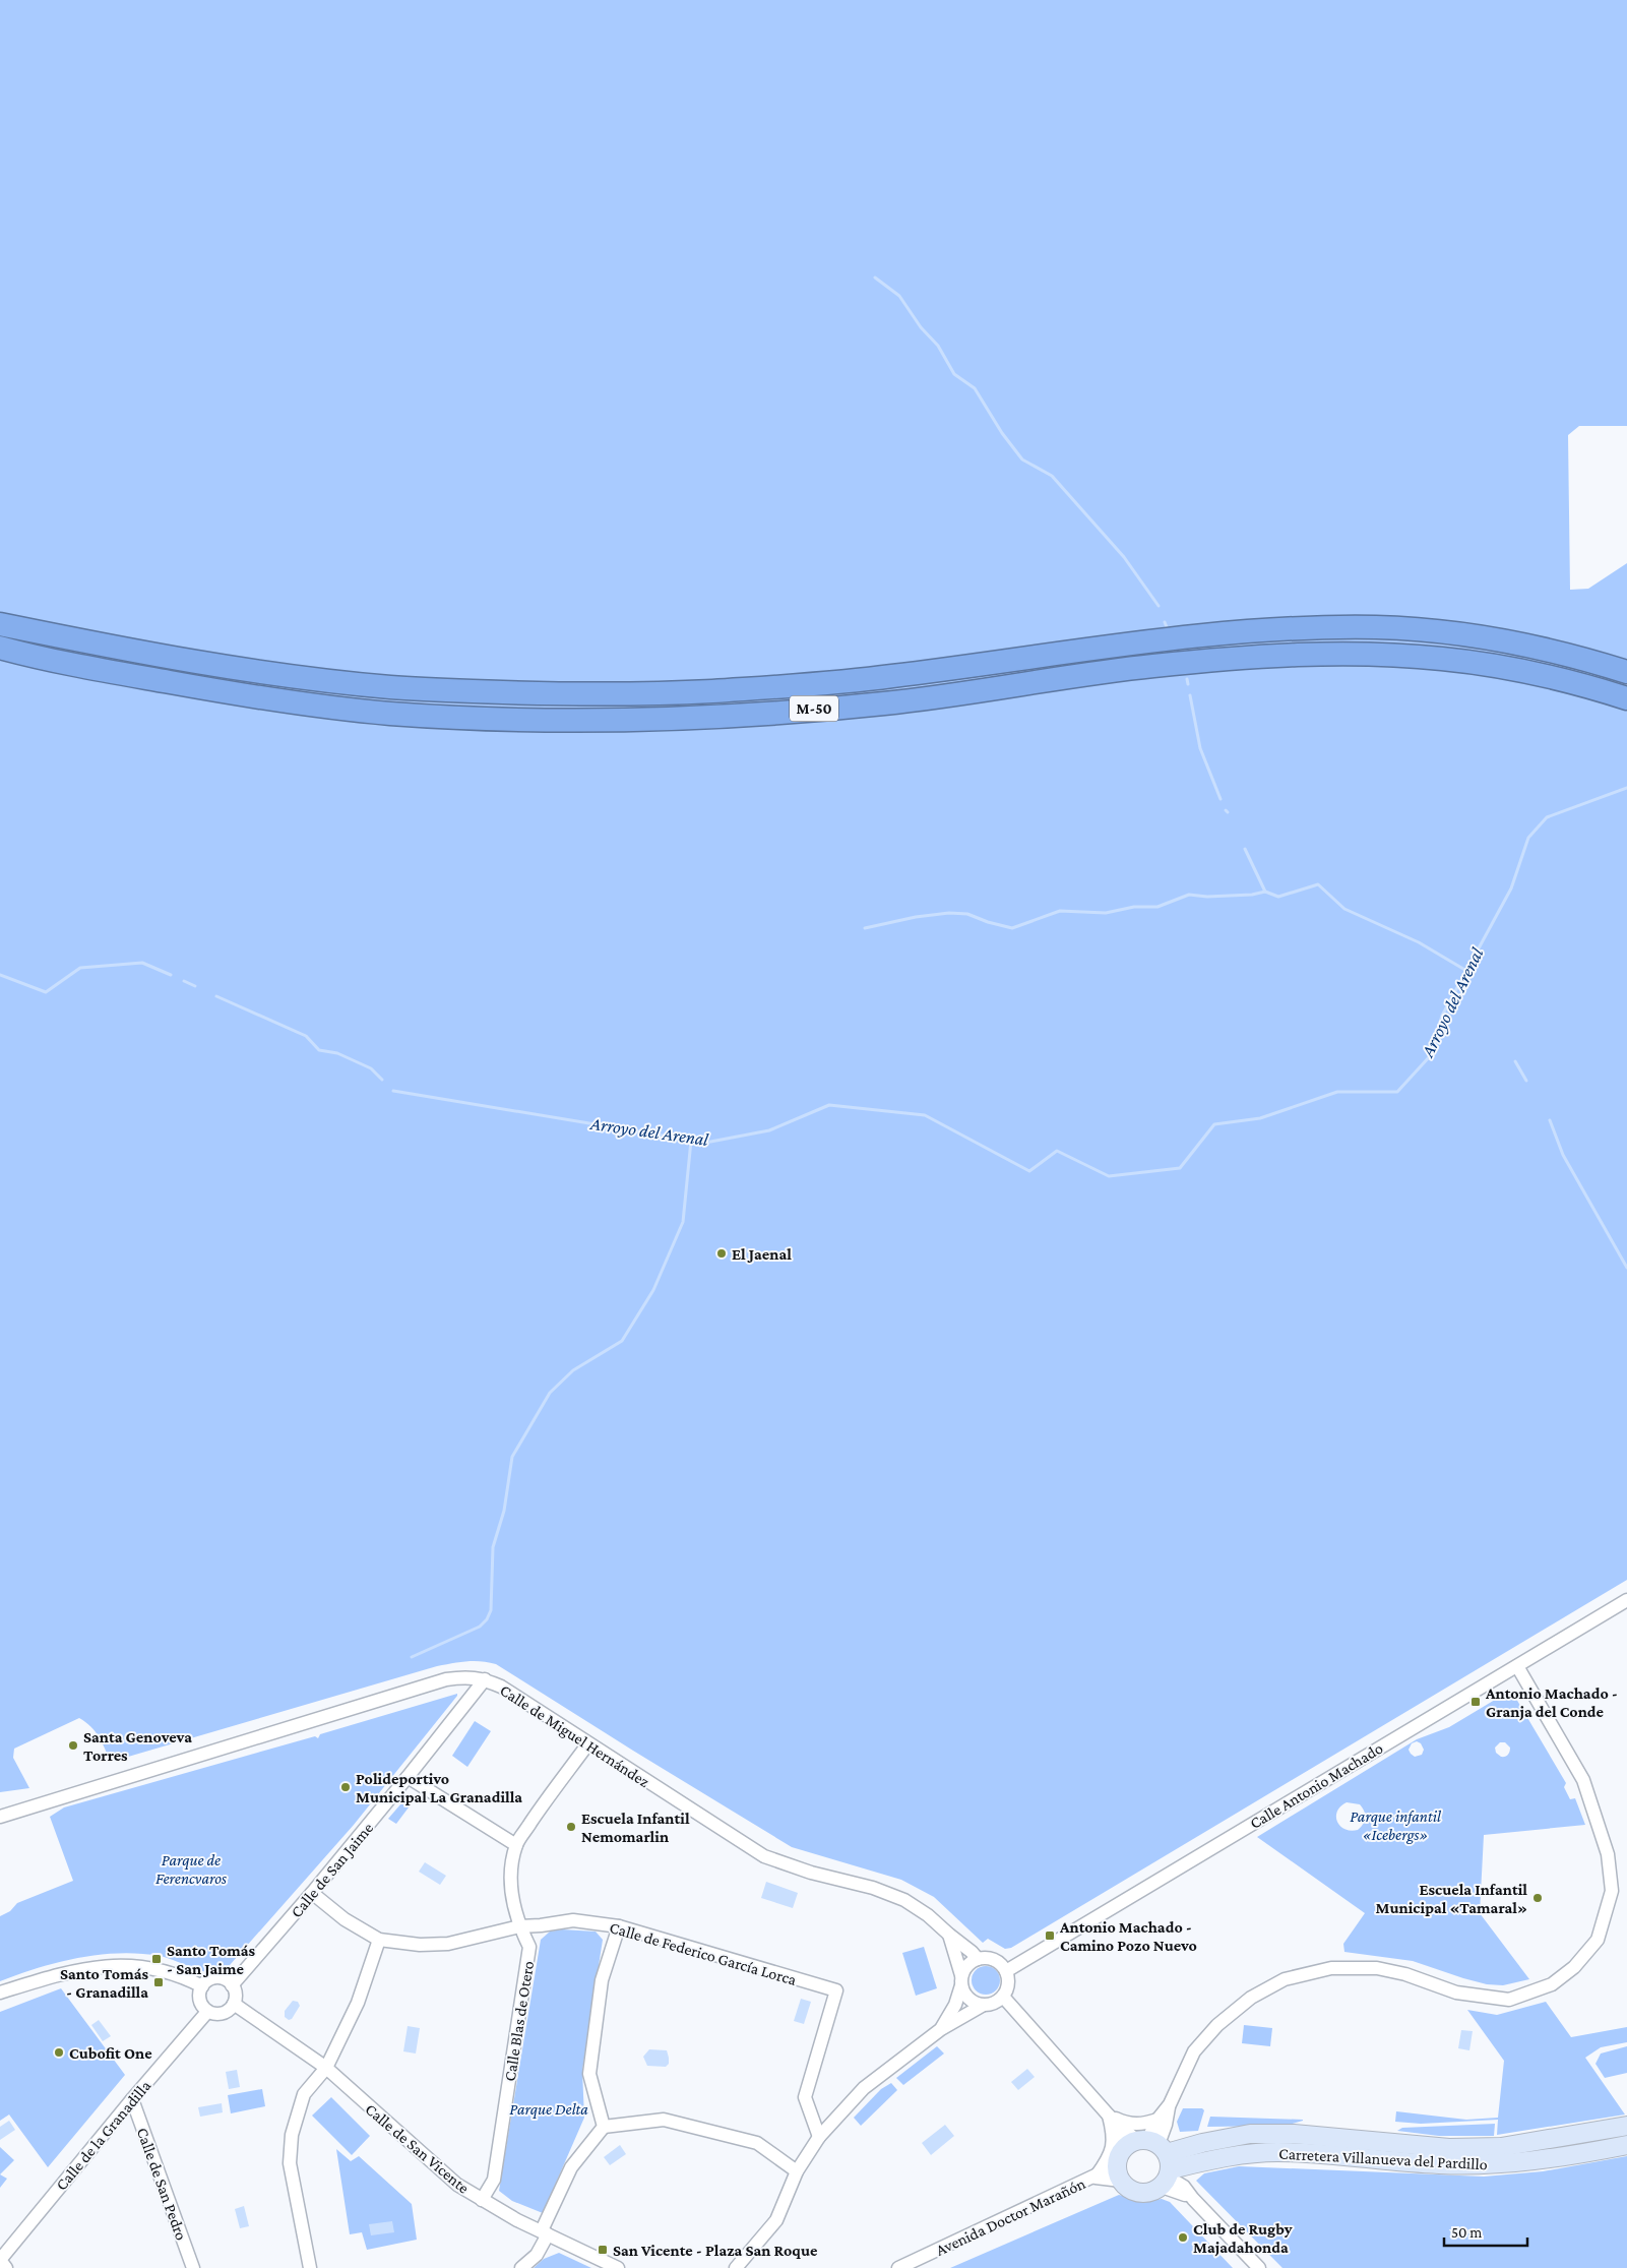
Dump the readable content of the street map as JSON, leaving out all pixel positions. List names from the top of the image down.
{
  "streets": {
    "highway": ["M-50"],
    "street": [
      "Calle de Miguel Hernández",
      "Calle Antonio Machado",
      "Calle de San Jaime",
      "Calle de Federico García Lorca",
      "Calle Blas de Otero",
      "Calle de la Granadilla",
      "Calle de San Vicente",
      "Carretera Villanueva del Pardillo",
      "Calle de San Pedro",
      "Avenida Doctor Marañón"
    ]
  },
  "crossings": [
    ["Calle de Miguel Hernández", "Calle Antonio Machado"],
    ["Calle de Miguel Hernández", "Calle de San Jaime"],
    ["Calle de Miguel Hernández", "Calle Blas de Otero"],
    ["Calle de San Jaime", "Calle de Federico García Lorca"],
    ["Calle de San Jaime", "Calle de la Granadilla"],
    ["Calle de San Jaime", "Calle de San Vicente"],
    ["Calle de Federico García Lorca", "Calle Blas de Otero"],
    ["Calle Blas de Otero", "Calle de San Vicente"],
    ["Calle de la Granadilla", "Calle de San Vicente"],
    ["Calle de la Granadilla", "Calle de San Pedro"]
  ],
  "water": ["Arroyo del Arenal"],
  "parks": ["Parque infantil «Icebergs»", "Parque de Ferencvaros", "Parque Delta"],
  "places": {
    "other": [
      "El Jaenal",
      "Santa Genoveva Torres",
      "Polideportivo Municipal La Granadilla",
      "Escuela Infantil Nemomarlin",
      "Escuela Infantil Municipal «Tamaral»",
      "Cubofit One",
      "Club de Rugby Majadahonda"
    ],
    "transit": [
      "Antonio Machado - Granja del Conde",
      "Antonio Machado - Camino Pozo Nuevo",
      "Santo Tomás - San Jaime",
      "Santo Tomás - Granadilla",
      "San Vicente - Plaza San Roque"
    ]
  },
  "scale_bar": "50 m"
}
